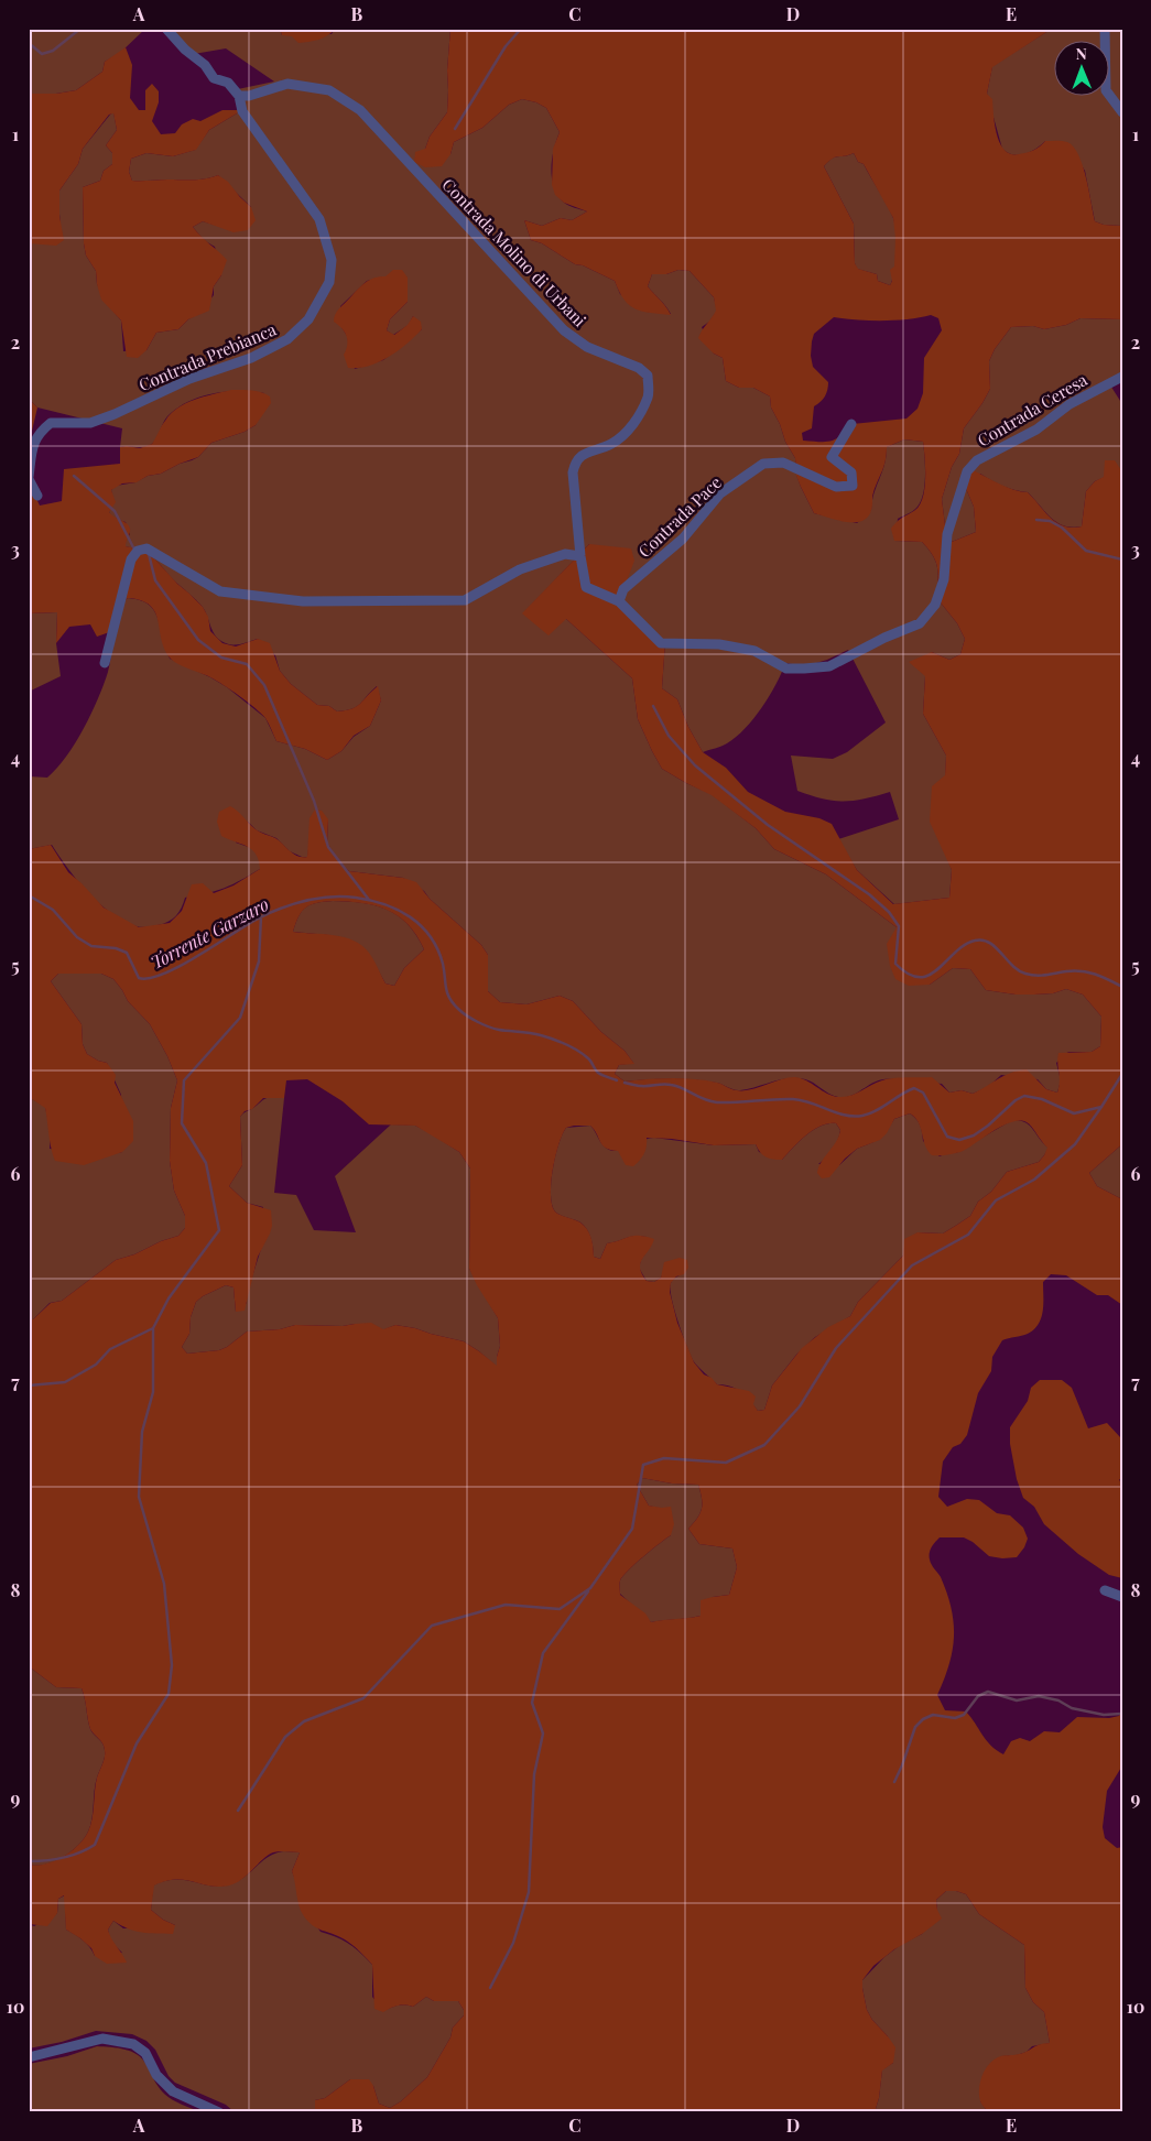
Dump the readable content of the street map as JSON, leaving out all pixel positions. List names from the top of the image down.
{
  "streets": {
    "street": [
      "Contrada Molino di Urbani",
      "Contrada Prebianca",
      "Contrada Ceresa",
      "Contrada Pace"
    ]
  },
  "crossings": [
    ["Contrada Molino di Urbani", "Contrada Prebianca"],
    ["Contrada Ceresa", "Contrada Pace"]
  ],
  "water": ["Torrente Garzaro"],
  "north": "top",
  "grid": {
    "columns": [
      "A",
      "B",
      "C",
      "D",
      "E"
    ],
    "rows": [
      "1",
      "2",
      "3",
      "4",
      "5",
      "6",
      "7",
      "8",
      "9",
      "10"
    ]
  }
}
